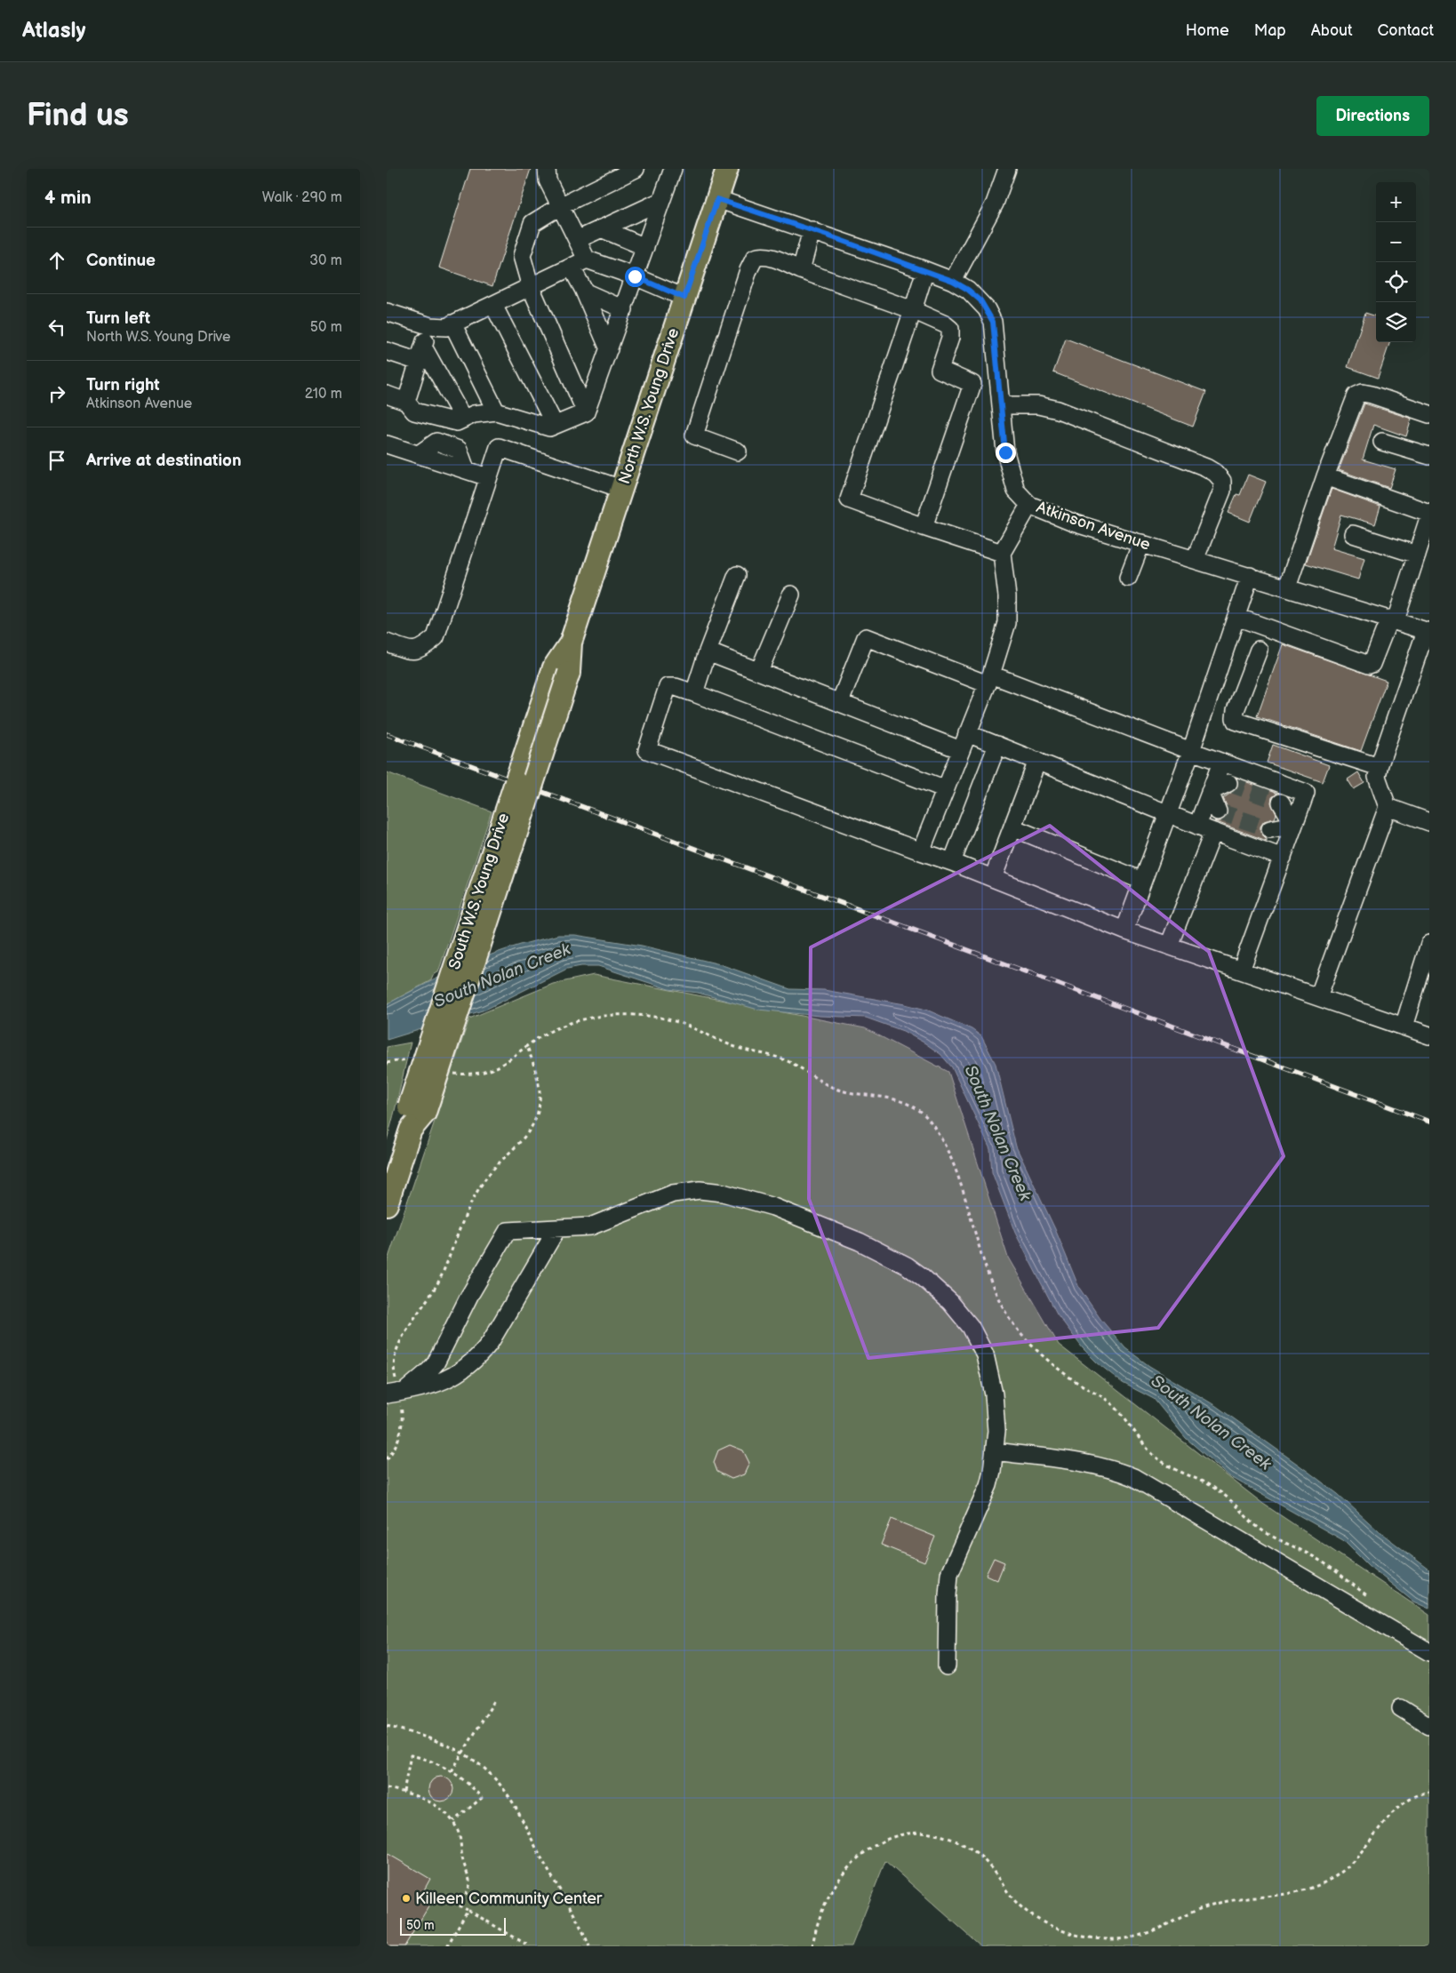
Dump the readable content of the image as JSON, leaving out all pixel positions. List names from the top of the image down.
{
  "streets": {
    "main road": ["North W.S. Young Drive", "South W.S. Young Drive"],
    "street": ["Atkinson Avenue"]
  },
  "crossings": [
    ["North W.S. Young Drive", "Atkinson Avenue"],
    ["North W.S. Young Drive", "South W.S. Young Drive"]
  ],
  "water": ["South Nolan Creek"],
  "places": ["Killeen Community Center"],
  "scale_bar": "50 m",
  "page": {
    "header": "Atlasly",
    "nav": [
      "Home",
      "Map",
      "About",
      "Contact"
    ],
    "buttons": "Directions",
    "title": "Find us",
    "heading": ["4 min", "Walk · 290 m"],
    "map_buttons": ["+", "−"],
    "list": [
      ["Continue", "30 m"],
      ["Turn left", "North W.S. Young Drive", "50 m"],
      ["Turn right", "Atkinson Avenue", "210 m"],
      "Arrive at destination"
    ],
    "scale": "50 m"
  }
}
